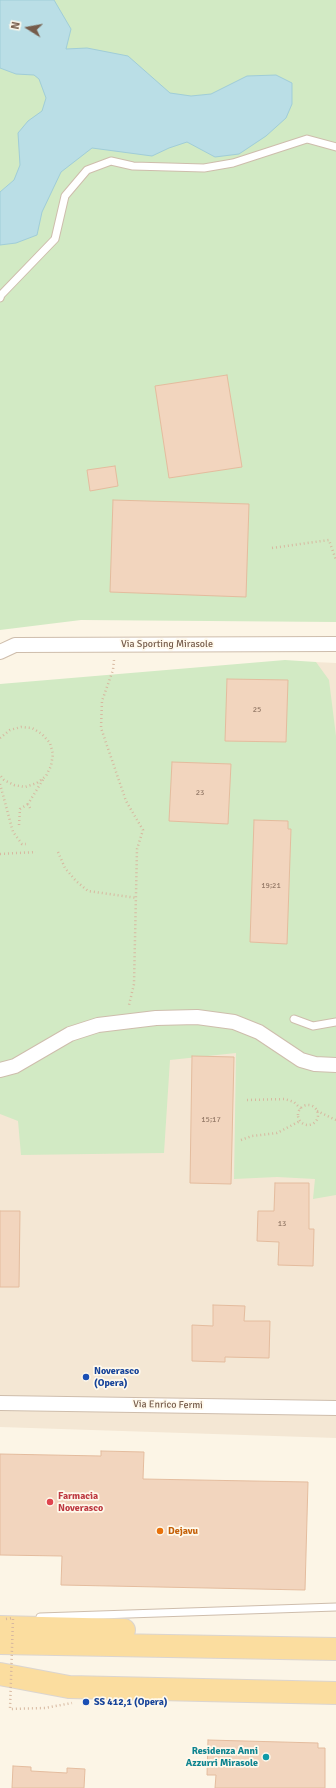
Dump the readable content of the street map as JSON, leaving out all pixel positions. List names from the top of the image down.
{
  "streets": {
    "street": ["Via Sporting Mirasole", "Via Enrico Fermi"]
  },
  "places": [
    "Noverasco (Opera)",
    "Farmacia Noverasco",
    "Dejavu",
    "SS 412,1 (Opera)",
    "Residenza Anni Azzurri Mirasole"
  ],
  "house_numbers": [
    "25",
    "23",
    "19;21",
    "15;17",
    "13"
  ],
  "north": "left"
}
